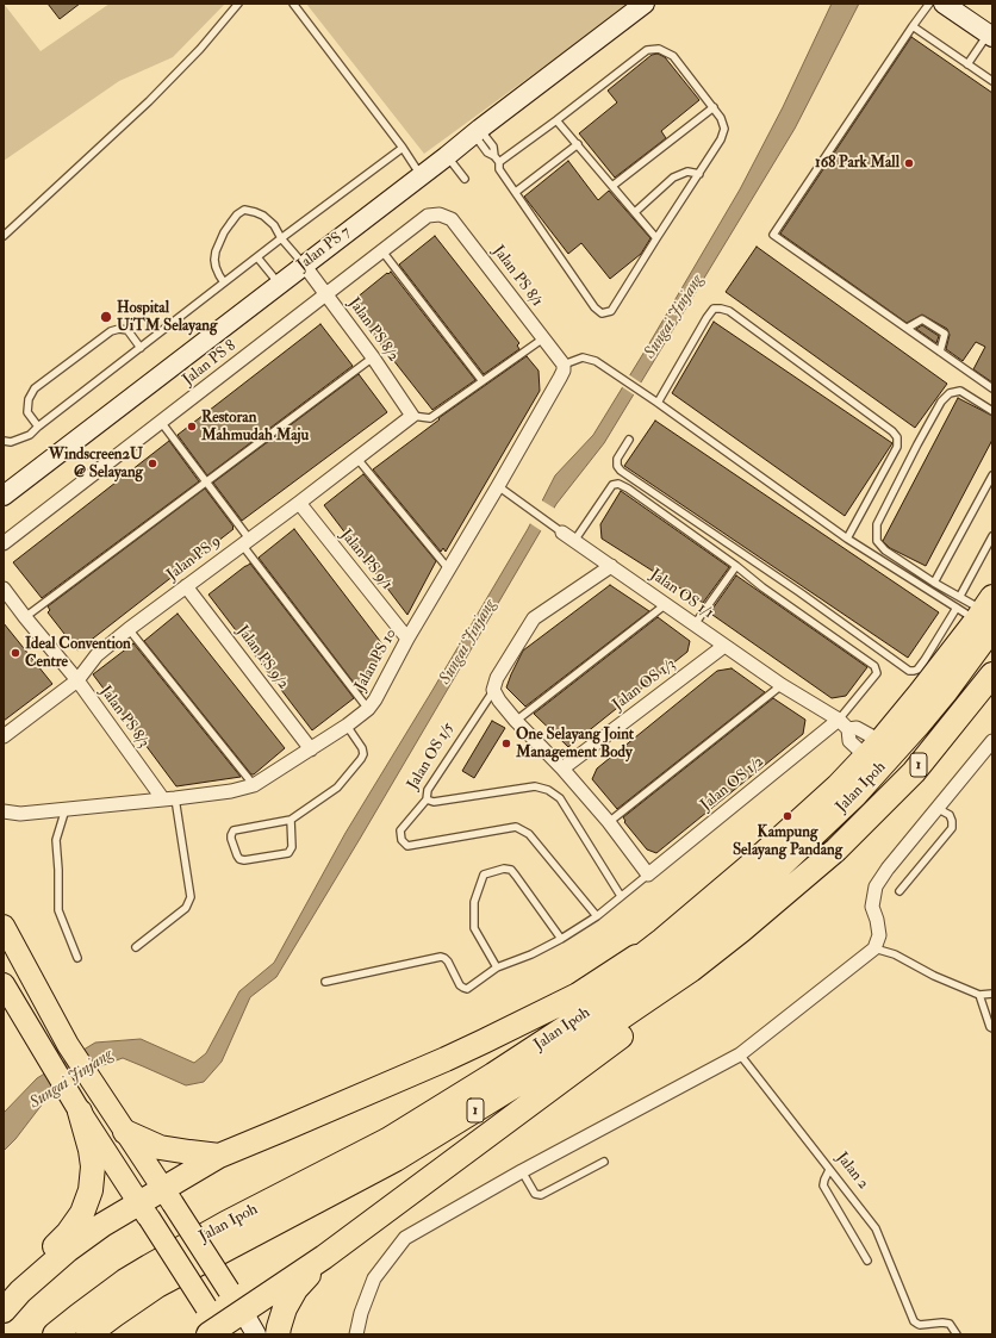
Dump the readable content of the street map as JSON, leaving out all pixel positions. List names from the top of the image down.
{
  "streets": {
    "highway": ["1", "Jalan Ipoh"],
    "street": [
      "Jalan PS 7",
      "Jalan PS 8/1",
      "Jalan PS 8/2",
      "Jalan PS 8",
      "Jalan PS 9",
      "Jalan PS 9/1",
      "Jalan OS 1/1",
      "Jalan PS 9/2",
      "Jalan PS 10",
      "Jalan OS 1/3",
      "Jalan PS 8/3",
      "Jalan OS 1/2"
    ],
    "lane": ["Jalan OS 1/5", "Jalan 2"]
  },
  "crossings": [
    ["Jalan PS 7", "Jalan PS 8/2"],
    ["Jalan PS 8/1", "Jalan PS 8"],
    ["Jalan PS 8/1", "Jalan PS 10"],
    ["Jalan PS 8/2", "Jalan PS 8"],
    ["Jalan PS 8/2", "Jalan PS 9"],
    ["Jalan PS 9", "Jalan PS 9/1"],
    ["Jalan PS 9", "Jalan PS 9/2"],
    ["Jalan PS 9", "Jalan PS 8/3"],
    ["Jalan PS 9/1", "Jalan PS 10"],
    ["Jalan OS 1/1", "Jalan PS 10"],
    ["Jalan OS 1/1", "Jalan OS 1/3"],
    ["Jalan OS 1/1", "Jalan OS 1/2"],
    ["Jalan PS 9/2", "Jalan PS 10"],
    ["Jalan PS 10", "Jalan PS 8/3"]
  ],
  "water": ["Sungai Jinjang"],
  "places": [
    "168 Park Mall",
    "Hospital UiTM Selayang",
    "Restoran Mahmudah Maju",
    "Windscreen2U @ Selayang",
    "Ideal Convention Centre",
    "One Selayang Joint Management Body",
    "Kampung Selayang Pandang"
  ]
}
